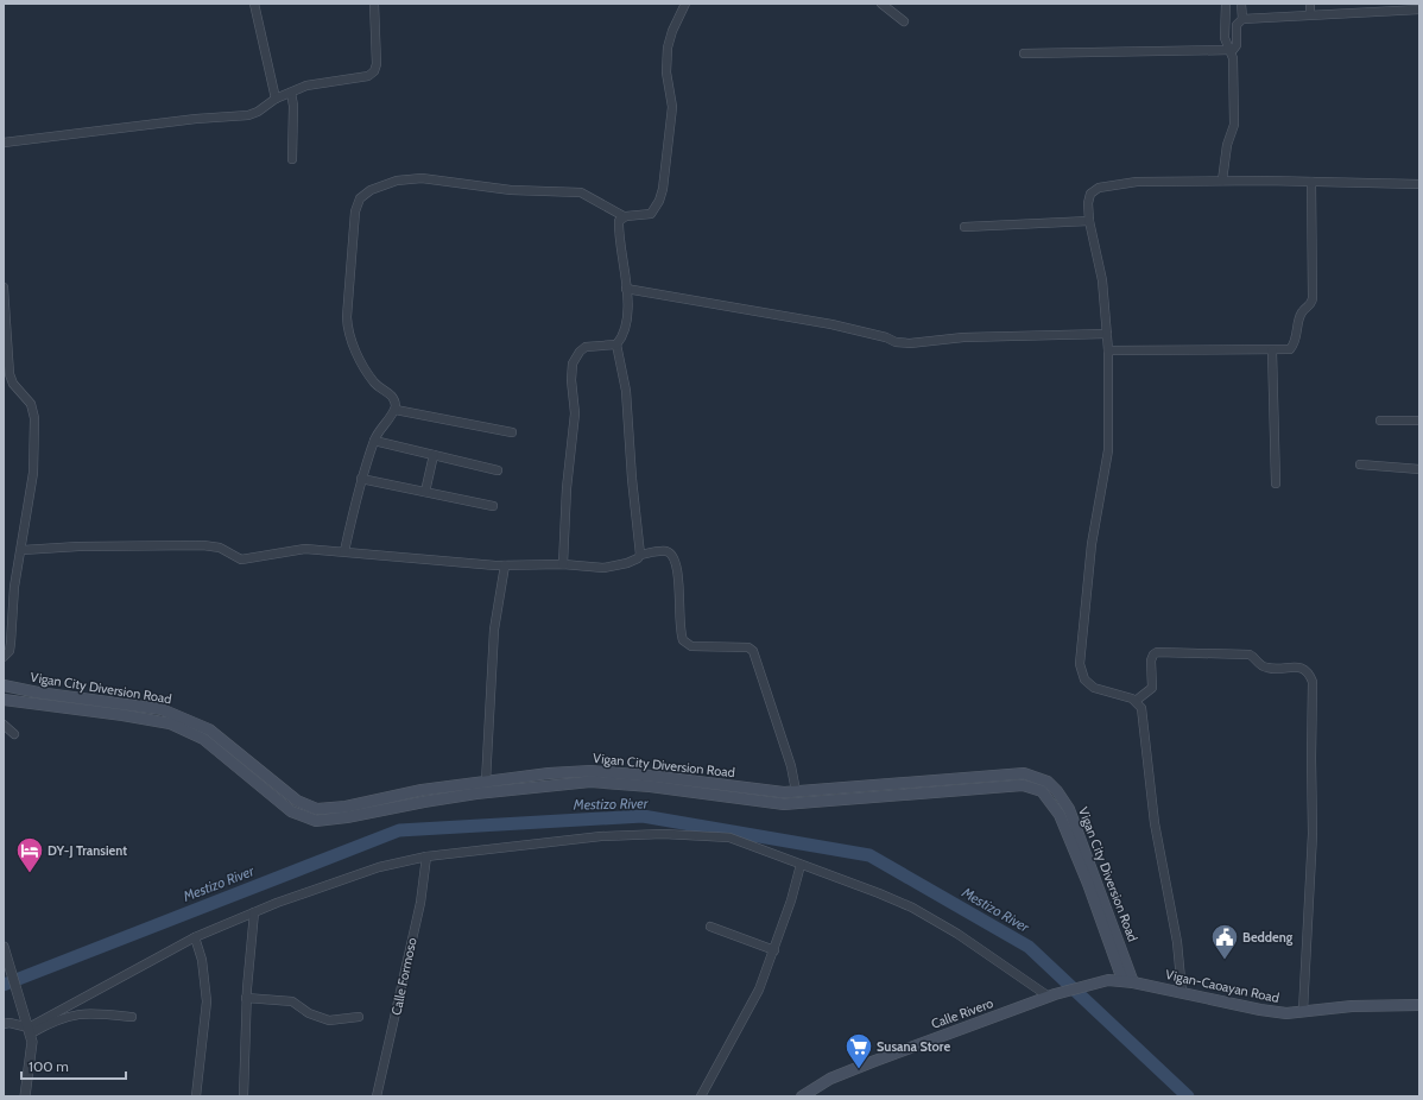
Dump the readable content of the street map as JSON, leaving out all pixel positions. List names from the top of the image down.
{
  "streets": {
    "main road": ["Vigan City Diversion Road", "Vigan-Caoayan Road", "Calle Rivero"],
    "street": ["Calle Formoso"]
  },
  "crossings": [
    ["Vigan City Diversion Road", "Vigan-Caoayan Road"],
    ["Vigan City Diversion Road", "Calle Rivero"],
    ["Vigan-Caoayan Road", "Calle Rivero"]
  ],
  "water": ["Mestizo River"],
  "places": {
    "hotel": ["DY-J Transient"],
    "public building": ["Beddeng"],
    "supermarket": ["Susana Store"]
  },
  "scale_bar": "100 m"
}
